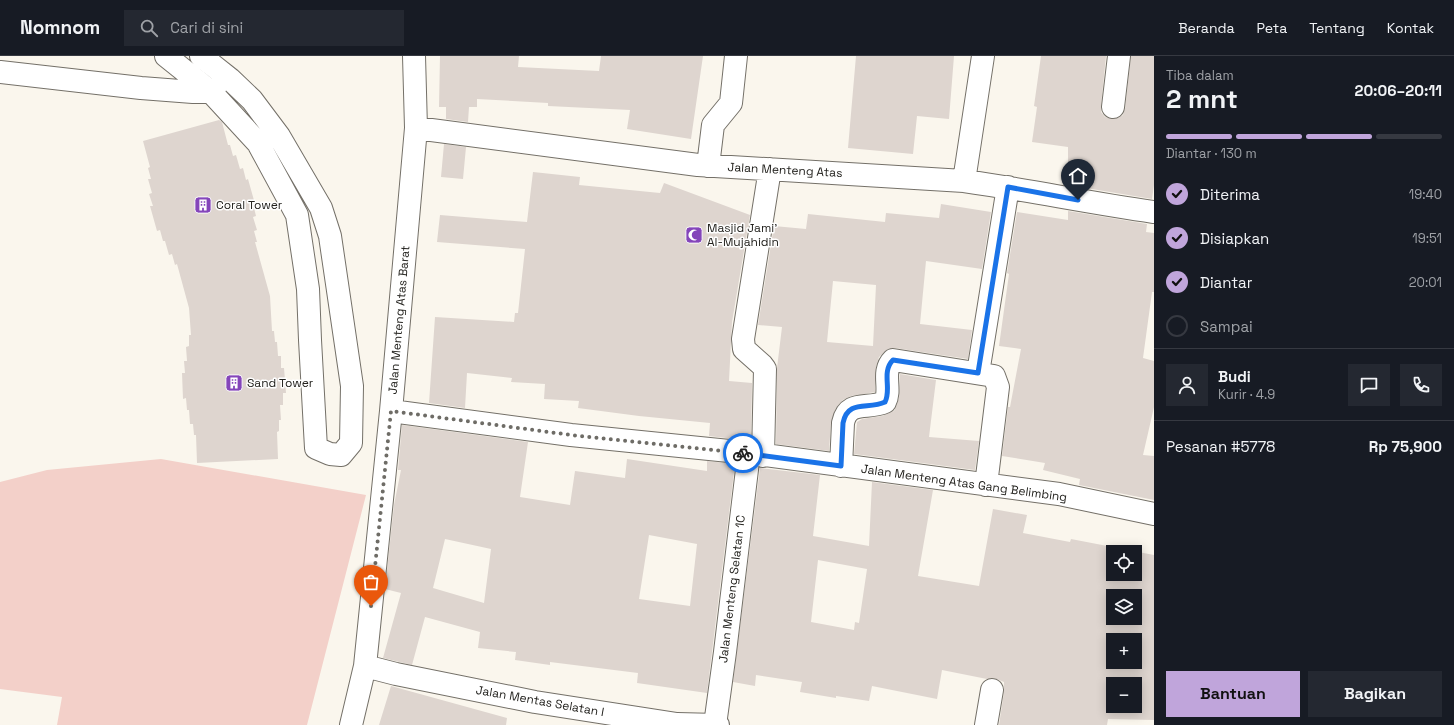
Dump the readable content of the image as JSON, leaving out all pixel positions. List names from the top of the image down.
{
  "streets": {
    "street": [
      "Jalan Menteng Atas",
      "Jalan Menteng Atas Barat",
      "Jalan Menteng Atas Gang Belimbing",
      "Jalan Menteng Selatan 1C",
      "Jalan Mentas Selatan I"
    ]
  },
  "crossings": [
    ["Jalan Menteng Atas", "Jalan Menteng Atas Barat"],
    ["Jalan Menteng Atas", "Jalan Menteng Selatan 1C"],
    ["Jalan Menteng Atas Barat", "Jalan Menteng Atas Gang Belimbing"],
    ["Jalan Menteng Atas Barat", "Jalan Mentas Selatan I"],
    ["Jalan Menteng Atas Gang Belimbing", "Jalan Menteng Selatan 1C"],
    ["Jalan Menteng Selatan 1C", "Jalan Mentas Selatan I"]
  ],
  "places": {
    "building": ["Coral Tower", "Sand Tower"],
    "mosque": ["Masjid Jami' Al-Mujahidin"]
  },
  "page": {
    "header": "Nomnom",
    "search": "Cari di sini",
    "nav": [
      "Beranda",
      "Peta",
      "Tentang",
      "Kontak"
    ],
    "heading": ["2 mnt", "Tiba dalam", "20:06–20:11"],
    "panel": [
      "Budi",
      "Kurir · 4.9",
      "Pesanan #5778",
      "Rp 75,900"
    ],
    "bar": "Diantar · 130 m",
    "list": [
      ["Diterima", "19:40"],
      ["Disiapkan", "19:51"],
      ["Diantar", "20:01"],
      "Sampai"
    ],
    "map_buttons": ["+", "−"],
    "buttons": ["Bantuan", "Bagikan"]
  }
}
